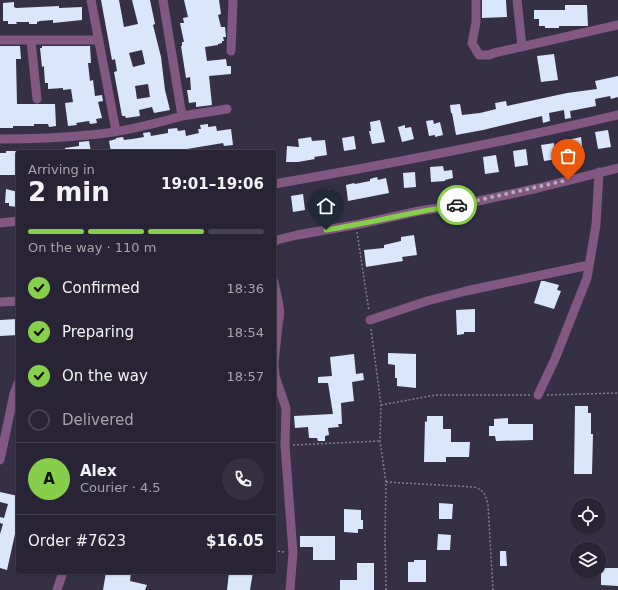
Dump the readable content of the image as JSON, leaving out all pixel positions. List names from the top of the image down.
{
  "page": {
    "heading": ["2 min", "Arriving in", "19:01–19:06"],
    "panel": [
      "Alex",
      "Courier · 4.5",
      "Order #7623",
      "$16.05"
    ],
    "bar": "On the way · 110 m",
    "list": [
      ["Confirmed", "18:36"],
      ["Preparing", "18:54"],
      ["On the way", "18:57"],
      "Delivered"
    ],
    "round": "A"
  }
}
